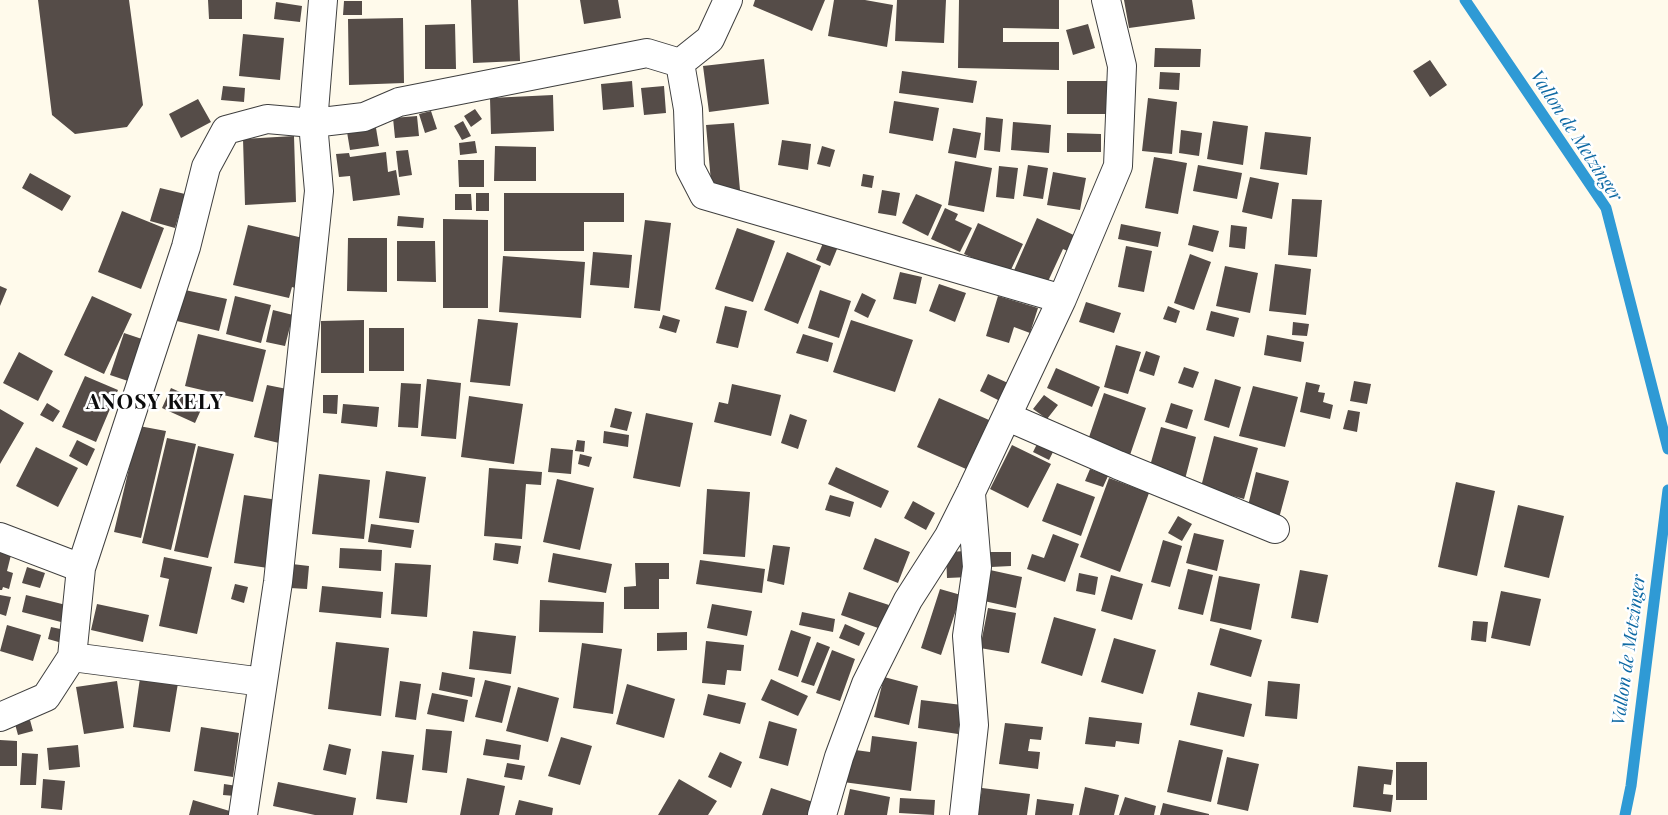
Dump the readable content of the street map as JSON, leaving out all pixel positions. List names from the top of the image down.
{
  "districts": ["ANOSY KELY"],
  "water": ["Vallon de Metzinger"]
}
